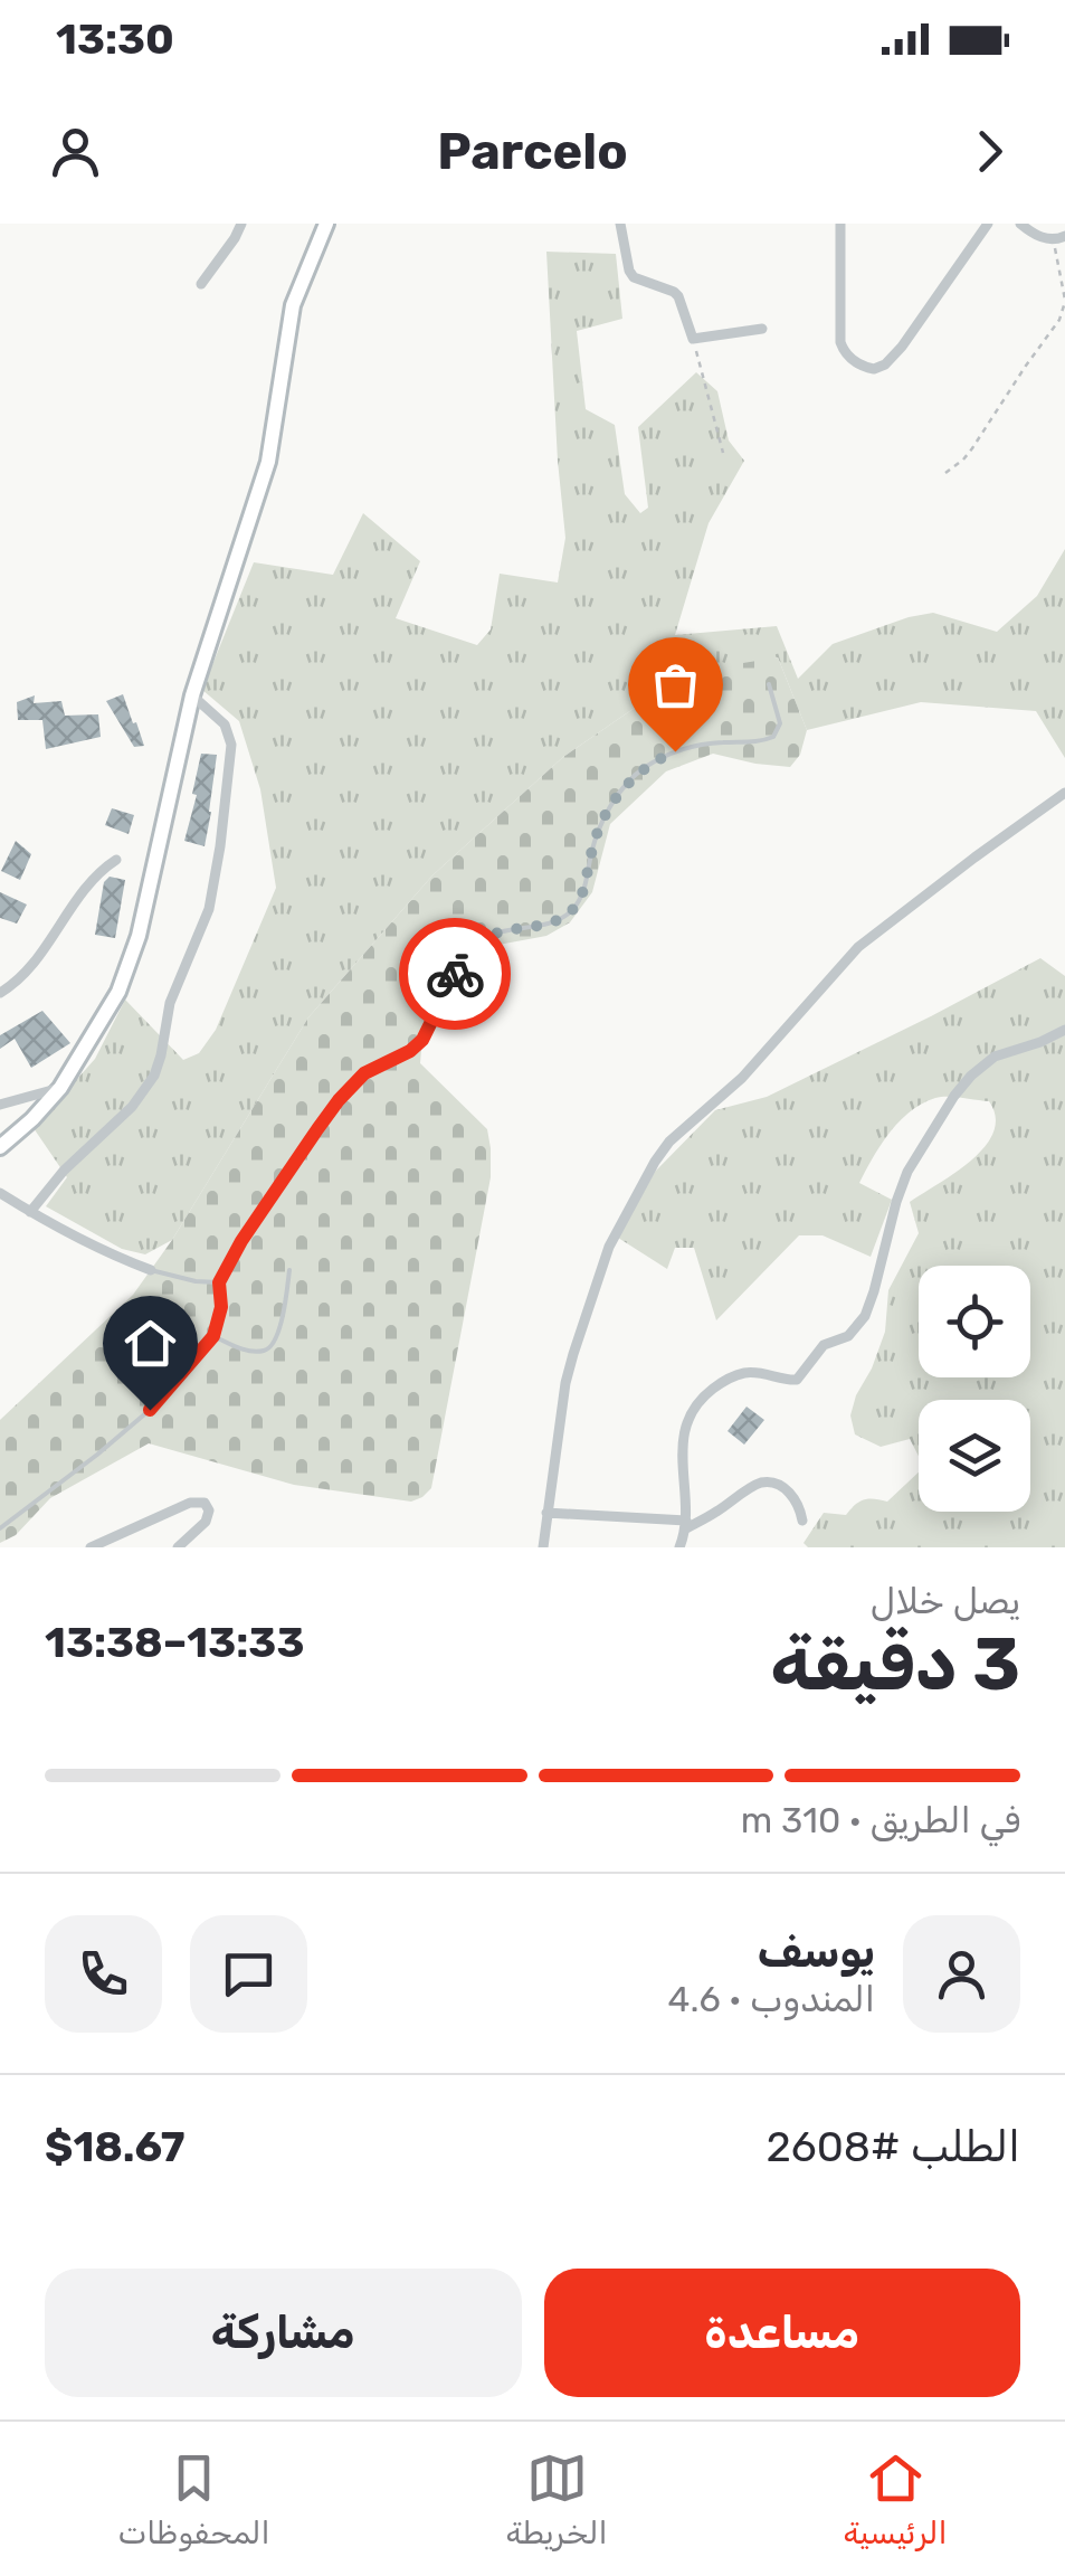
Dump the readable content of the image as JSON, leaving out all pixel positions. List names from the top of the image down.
{
  "page": {
    "status": "13:30",
    "header": "Parcelo",
    "heading": ["3 دقيقة", "يصل خلال", "13:33–13:38"],
    "panel": [
      "يوسف",
      "المندوب · 4.6",
      "الطلب #2608",
      "$18.67"
    ],
    "bar": "في الطريق · 310 m",
    "buttons": ["مساعدة", "مشاركة"],
    "tabs": ["الرئيسية", "الخريطة", "المحفوظات"]
  }
}
